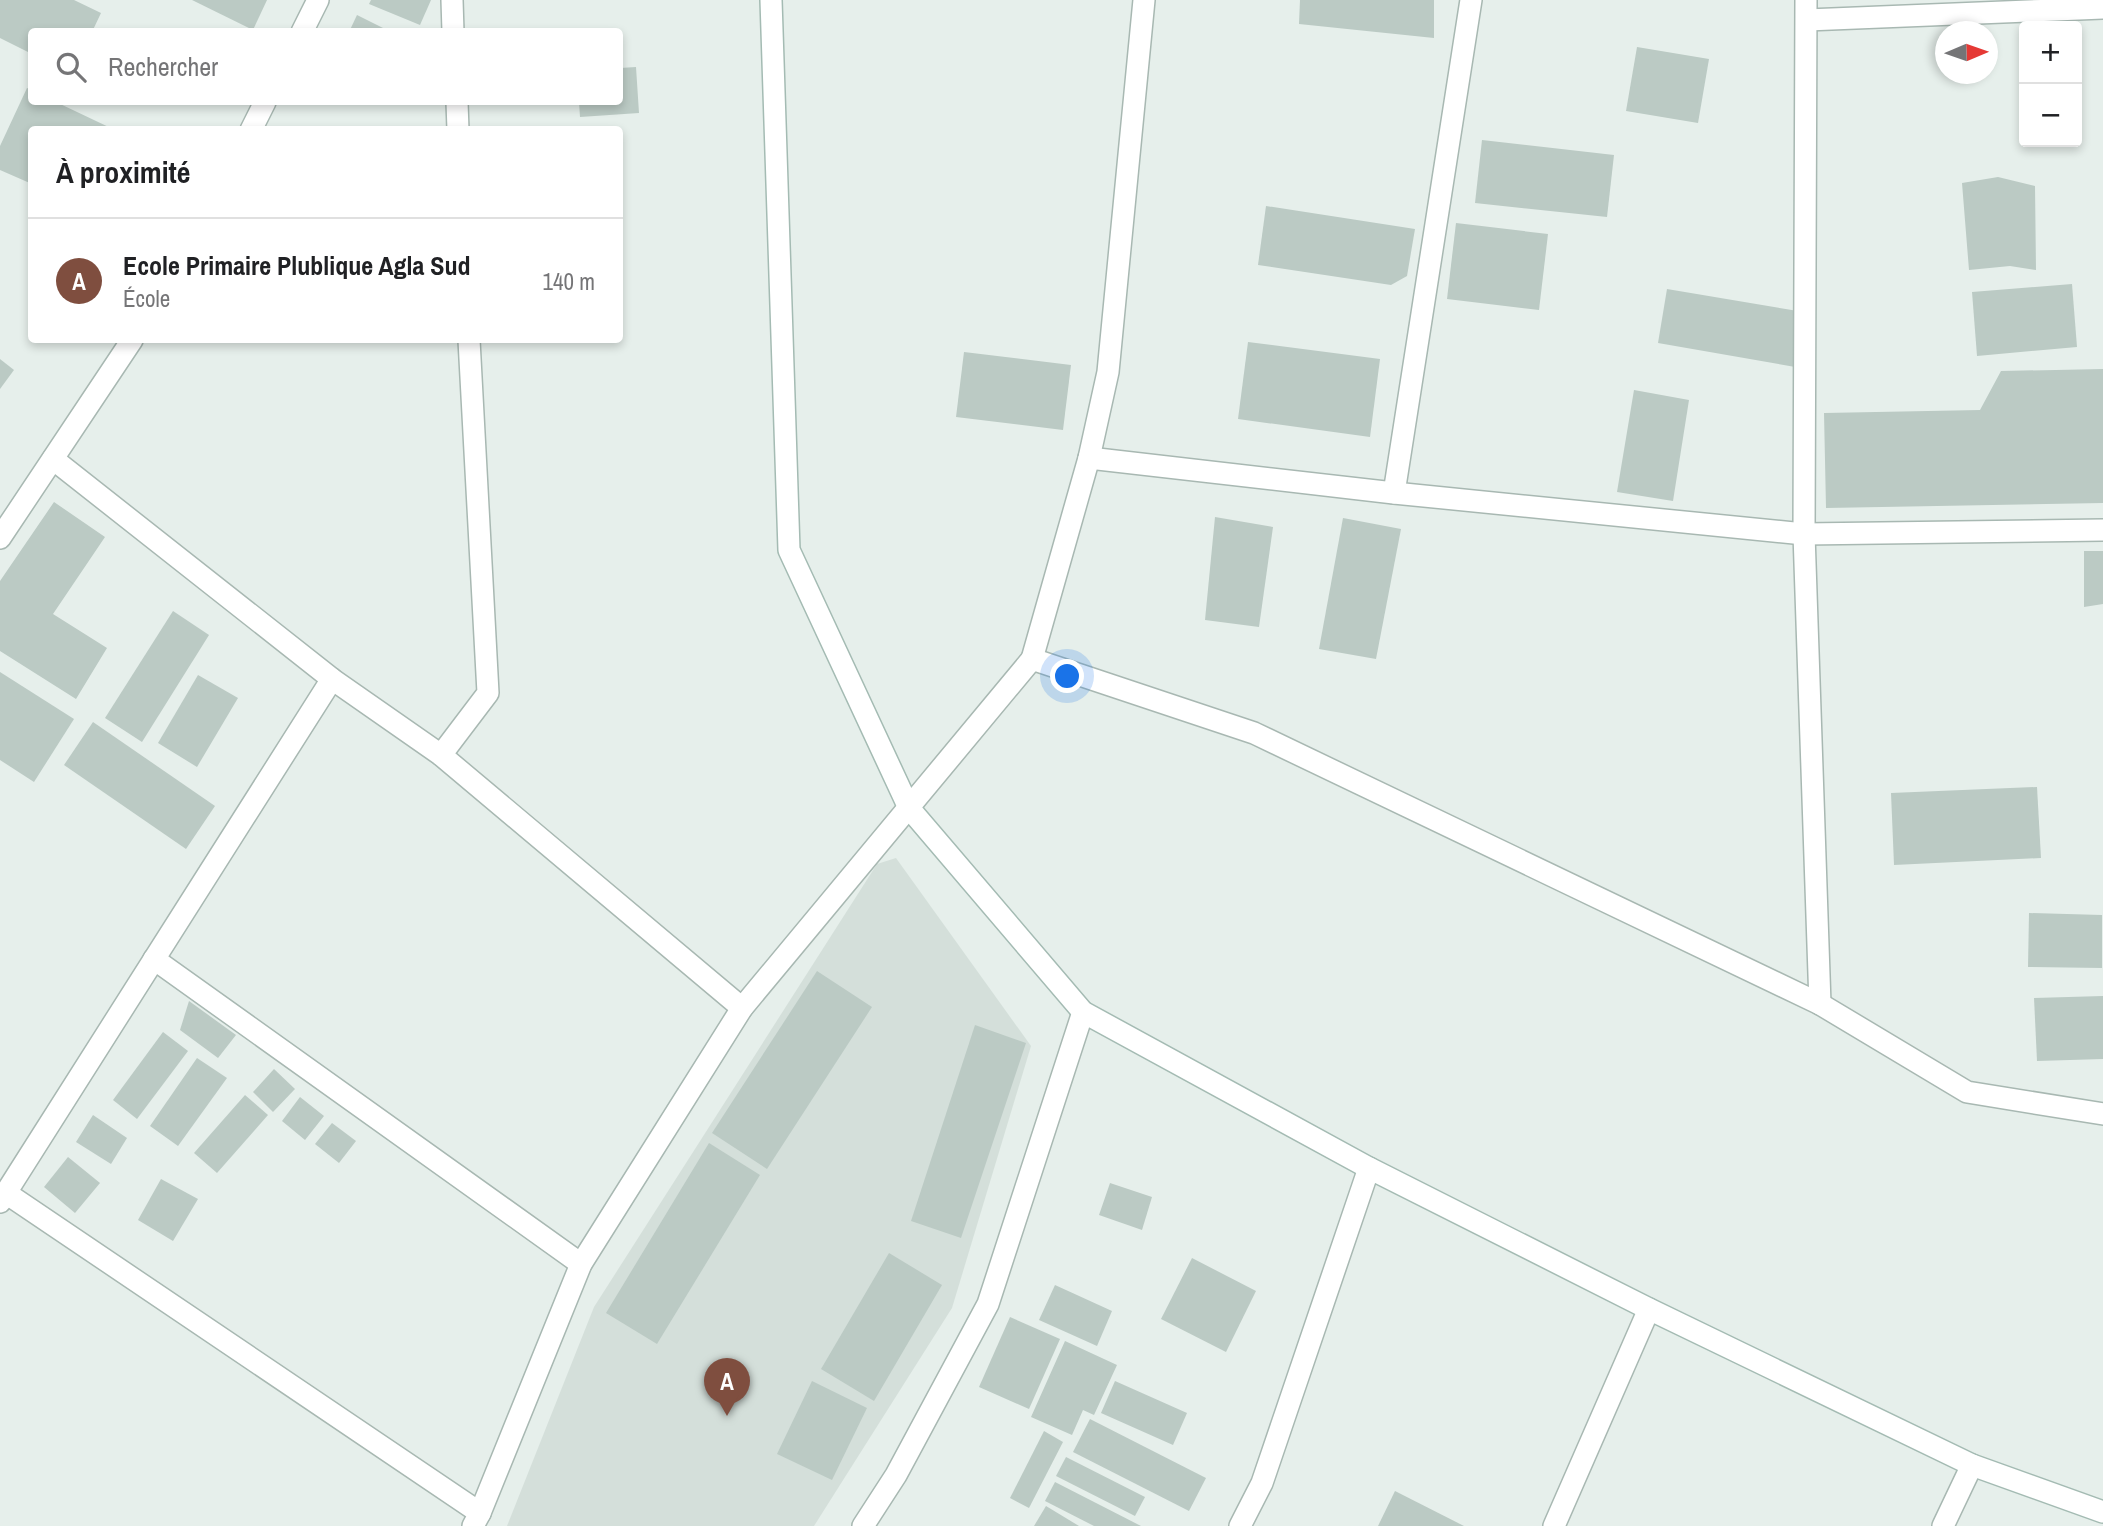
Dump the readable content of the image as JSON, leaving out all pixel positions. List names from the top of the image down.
{
  "north": "right",
  "page": {
    "map_buttons": ["+", "−"],
    "search": "Rechercher",
    "heading": "À proximité",
    "list": [
      {
        "mark": "A",
        "name": "Ecole Primaire Plublique Agla Sud",
        "note": "École",
        "value": "140 m"
      }
    ],
    "pins": "A"
  }
}
